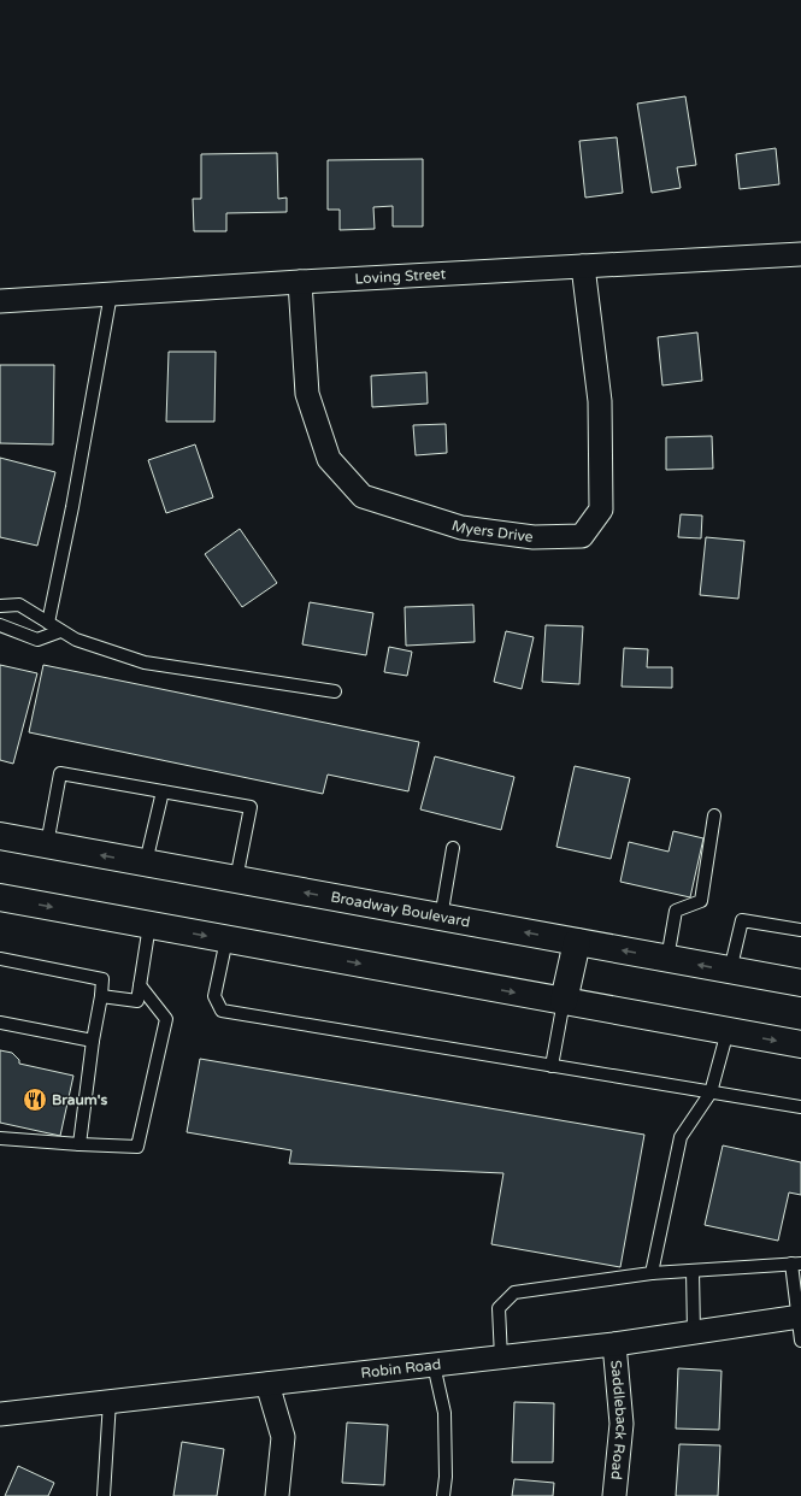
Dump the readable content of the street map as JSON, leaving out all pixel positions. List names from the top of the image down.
{
  "streets": {
    "main road": ["Broadway Boulevard"],
    "street": [
      "Loving Street",
      "Myers Drive",
      "Robin Road",
      "Saddleback Road"
    ]
  },
  "crossings": [
    ["Loving Street", "Myers Drive"],
    ["Robin Road", "Saddleback Road"]
  ],
  "places": {
    "restaurant": ["Braum's"]
  }
}
